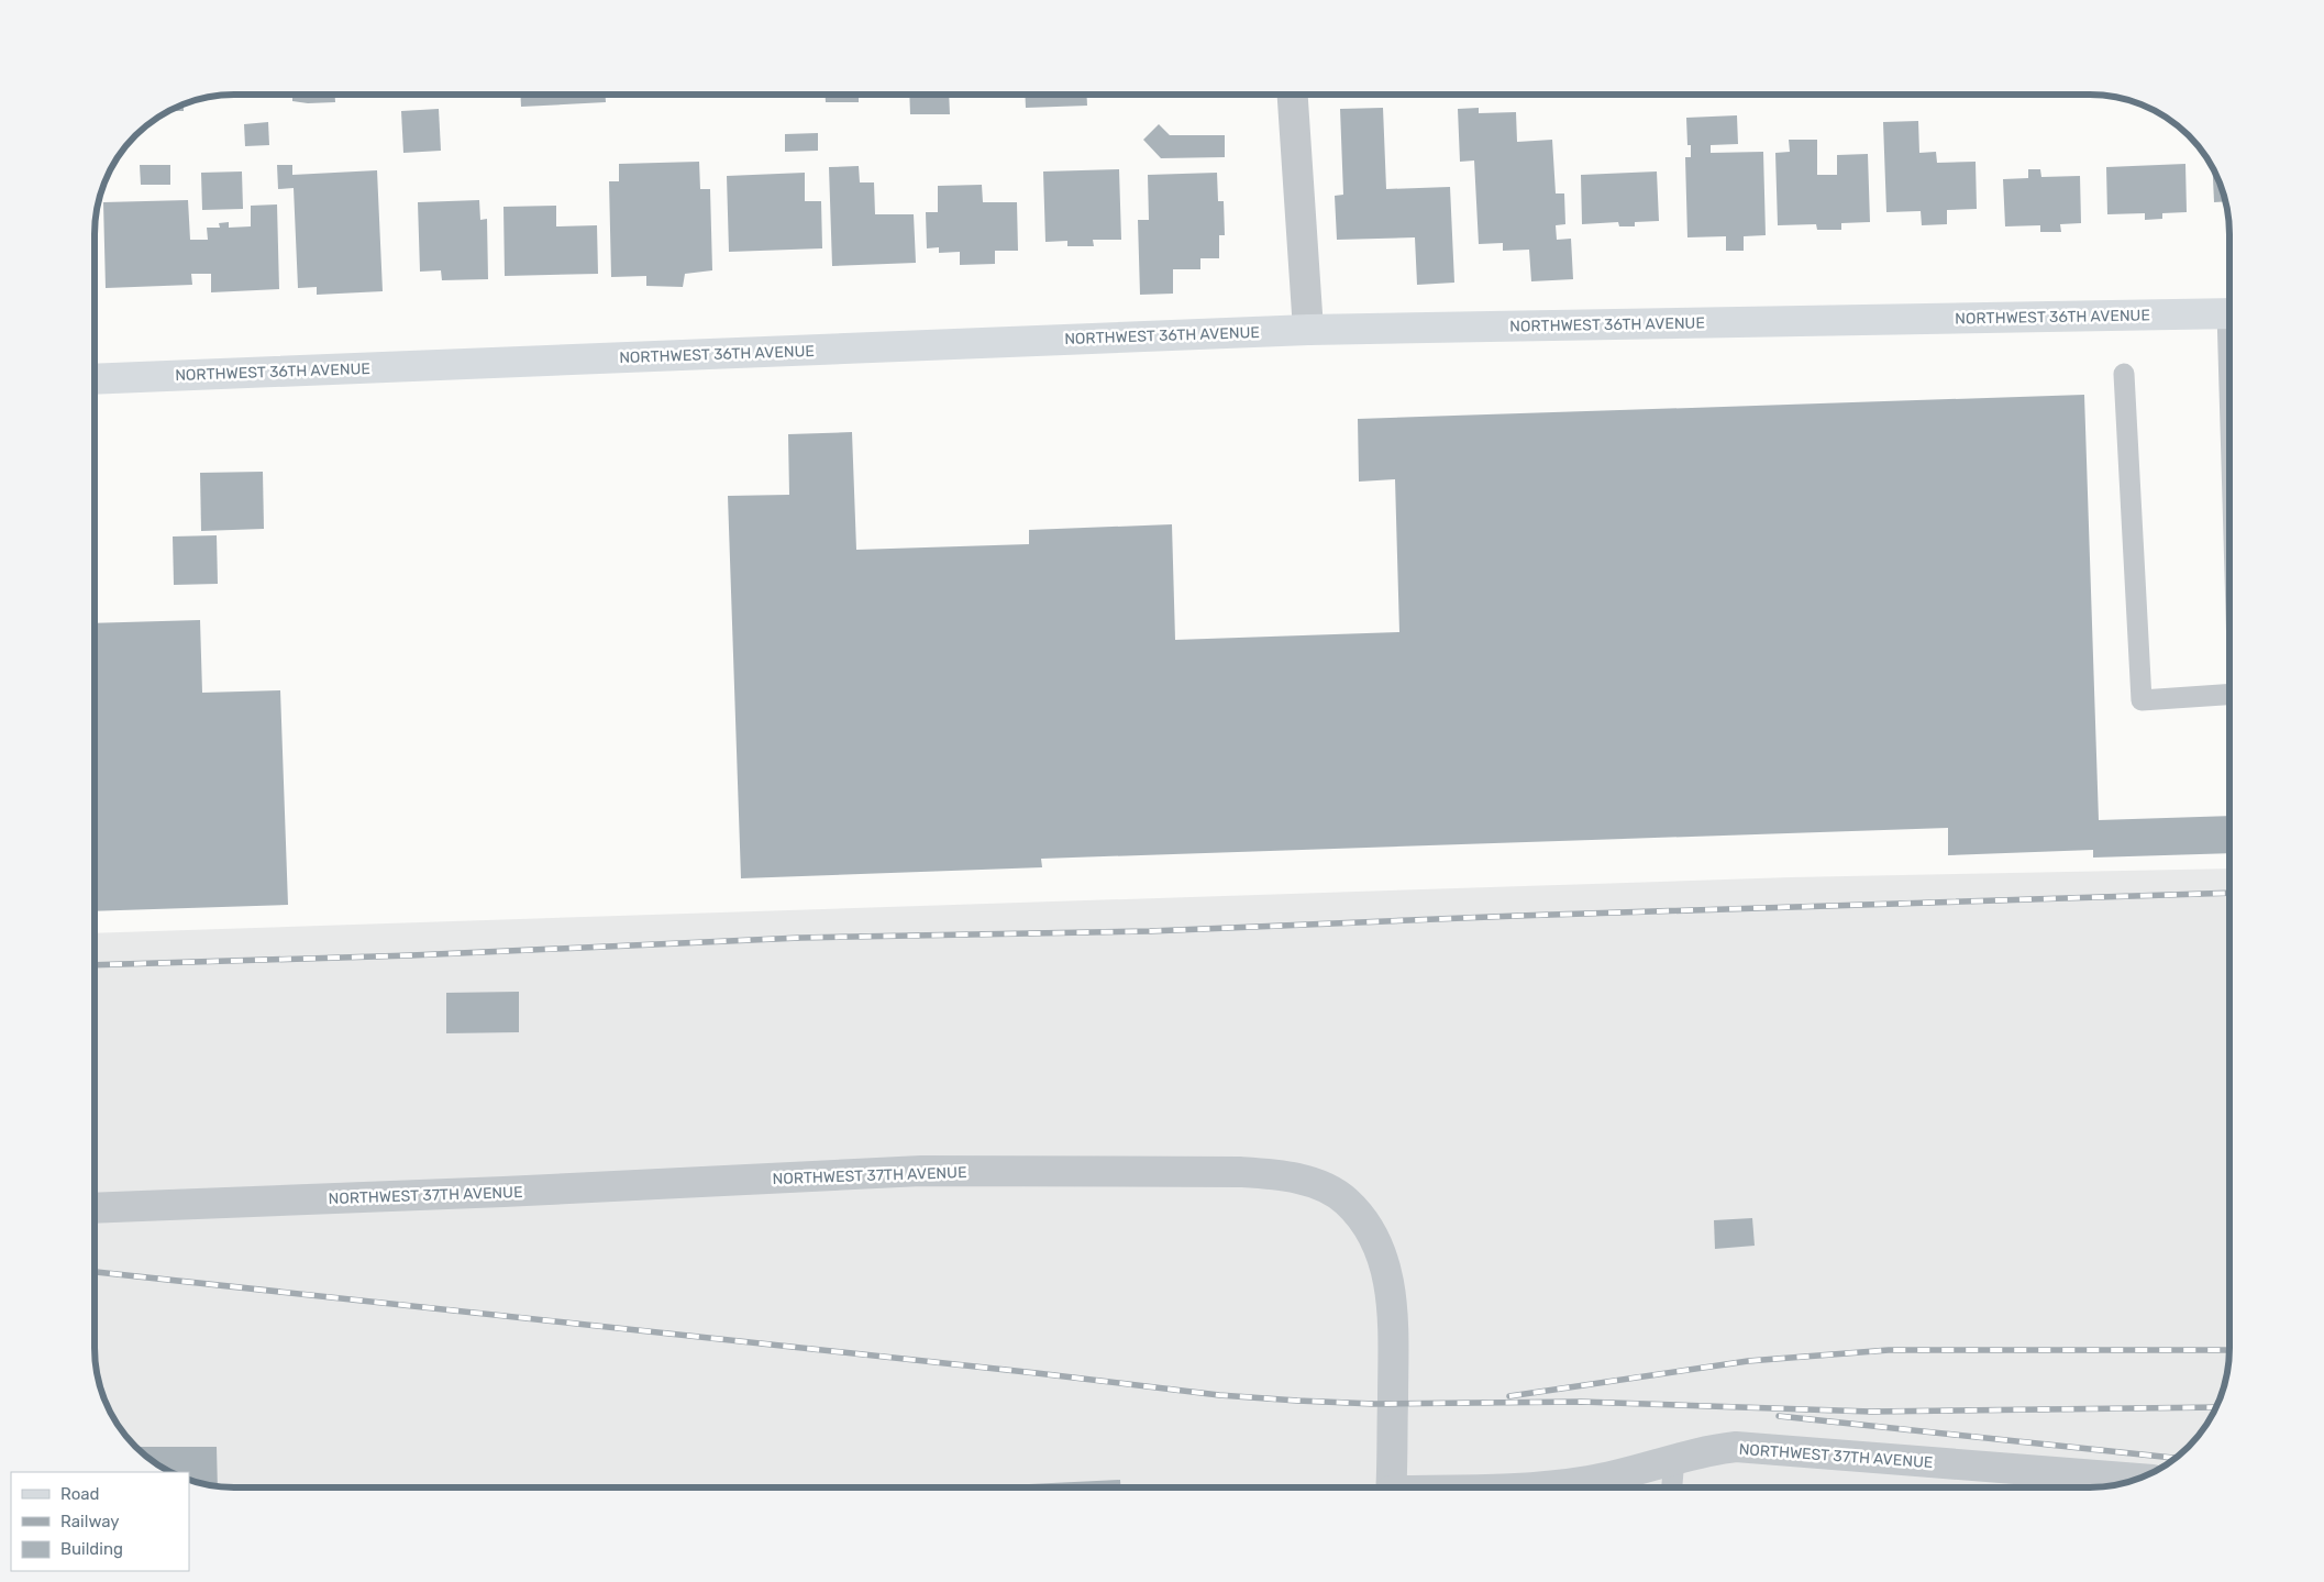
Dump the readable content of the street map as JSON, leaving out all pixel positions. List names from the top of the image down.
{
  "streets": {
    "street": ["NORTHWEST 36TH AVENUE", "NORTHWEST 37TH AVENUE"]
  },
  "legend": ["Road", "Railway", "Building"]
}
